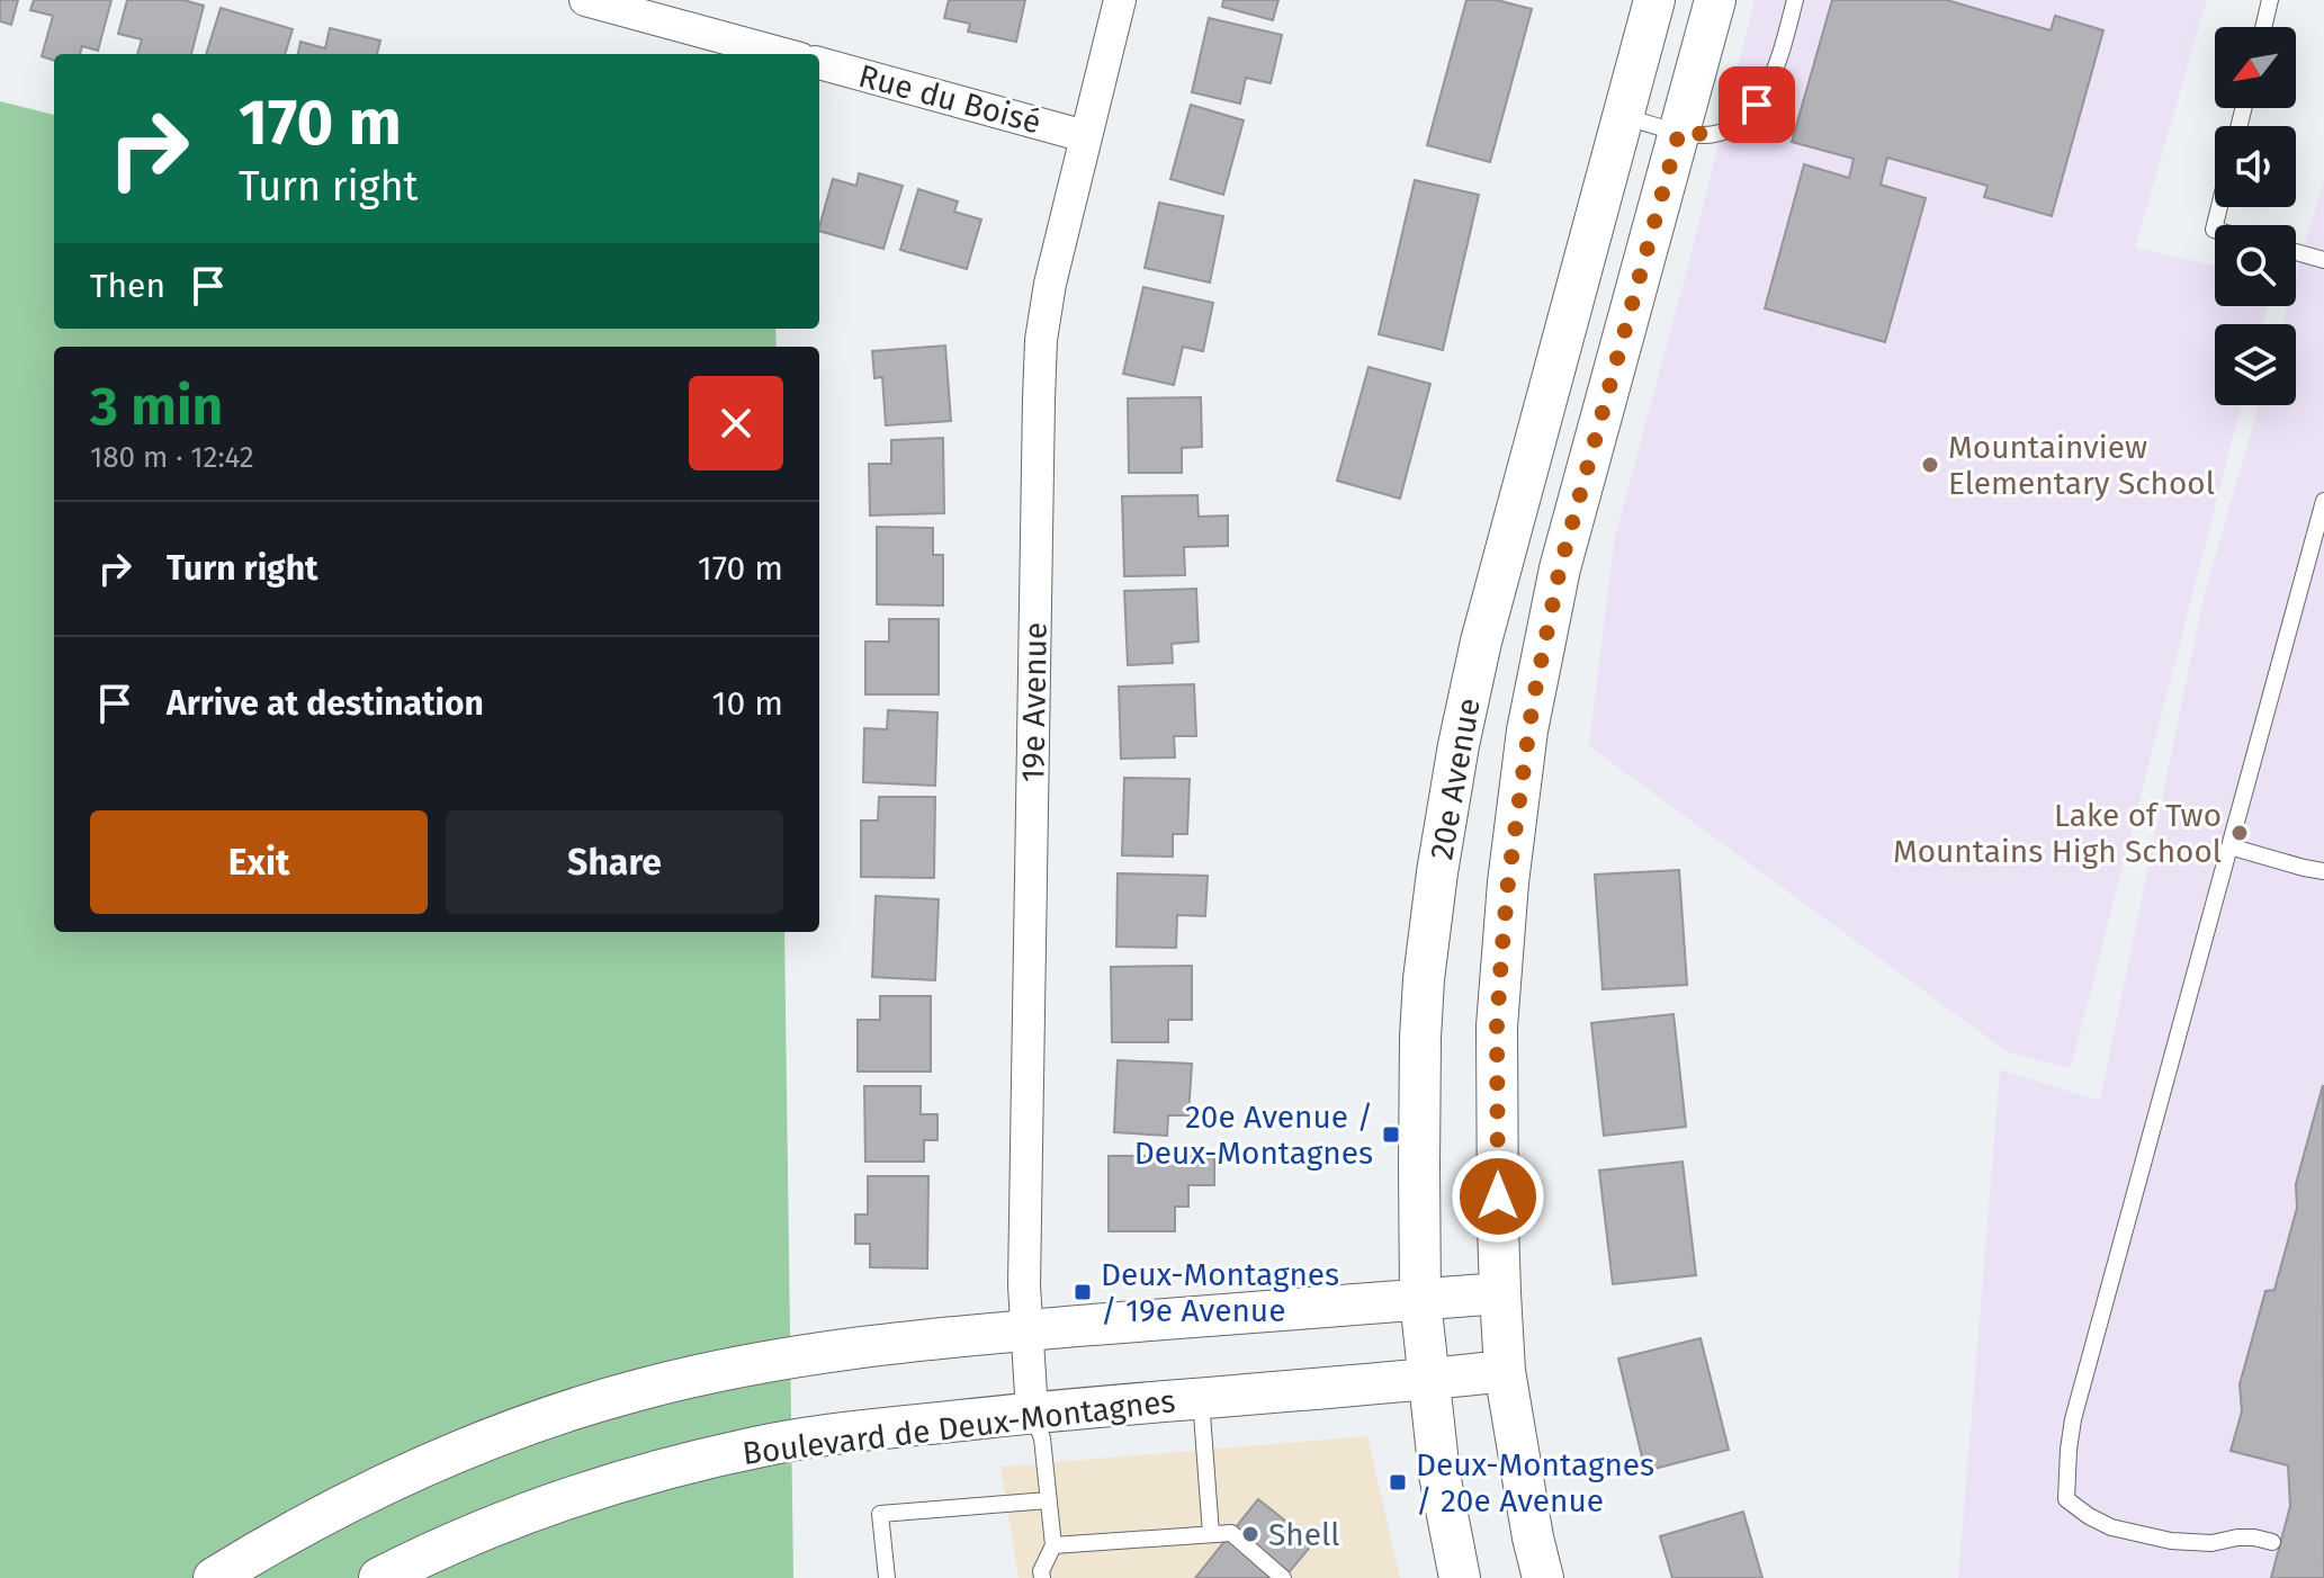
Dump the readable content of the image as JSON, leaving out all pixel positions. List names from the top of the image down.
{
  "streets": {
    "street": [
      "Rue du Boisé",
      "19e Avenue",
      "20e Avenue",
      "Boulevard de Deux-Montagnes"
    ]
  },
  "crossings": [
    ["Rue du Boisé", "19e Avenue"],
    ["19e Avenue", "Boulevard de Deux-Montagnes"],
    ["20e Avenue", "Boulevard de Deux-Montagnes"]
  ],
  "places": {
    "other": ["Mountainview Elementary School", "Lake of Two Mountains High School", "Shell"],
    "transit": ["20e Avenue / Deux-Montagnes", "Deux-Montagnes / 19e Avenue", "Deux-Montagnes / 20e Avenue"]
  },
  "north": "bottom left",
  "page": {
    "turn": ["170 m", "Turn right"],
    "then": "Then",
    "heading": ["3 min", "180 m · 12:42"],
    "list": [
      {
        "name": "Turn right",
        "value": "170 m"
      },
      {
        "name": "Arrive at destination",
        "value": "10 m"
      }
    ],
    "buttons": ["Exit", "Share"]
  }
}
